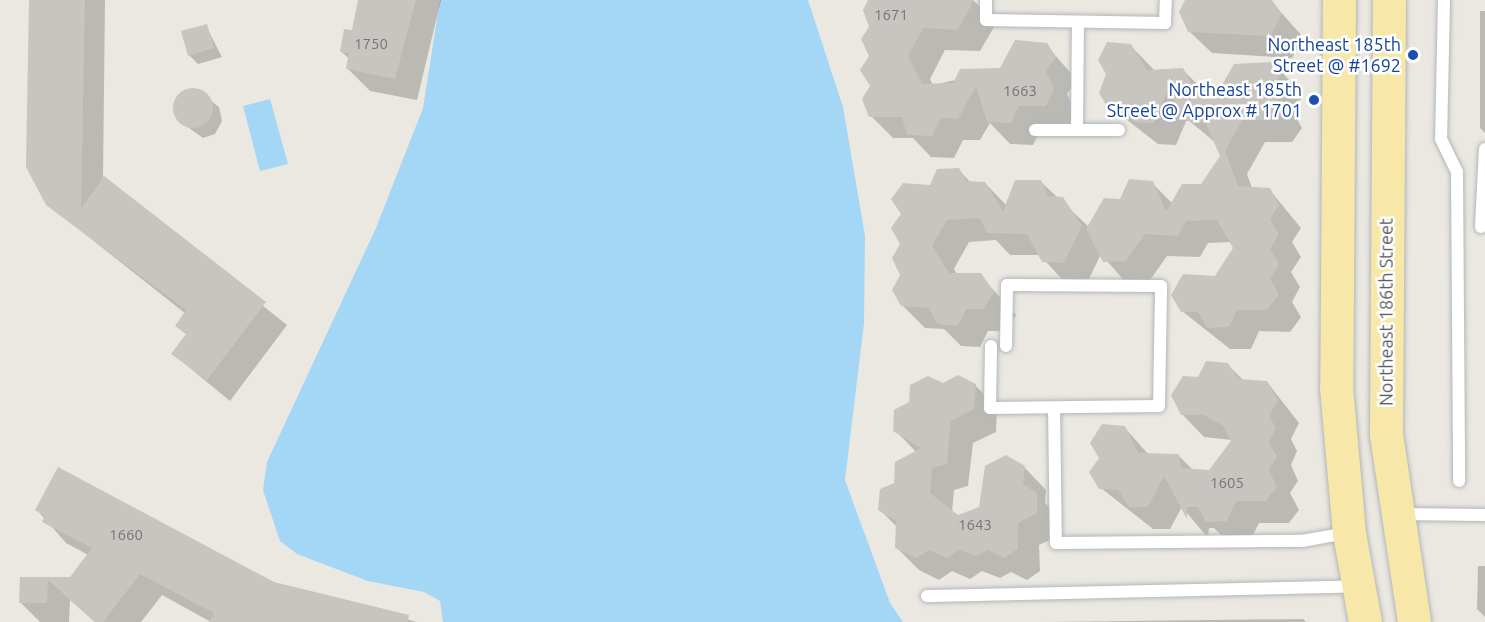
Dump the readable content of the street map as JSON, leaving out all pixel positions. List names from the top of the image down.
{
  "streets": {
    "main road": ["Northeast 186th Street"]
  },
  "places": ["Northeast 185th Street @ #1692", "Northeast 185th Street @ Approx # 1701"],
  "house_numbers": [
    "1671",
    "1750",
    "1663",
    "1605",
    "1643",
    "1660"
  ]
}
